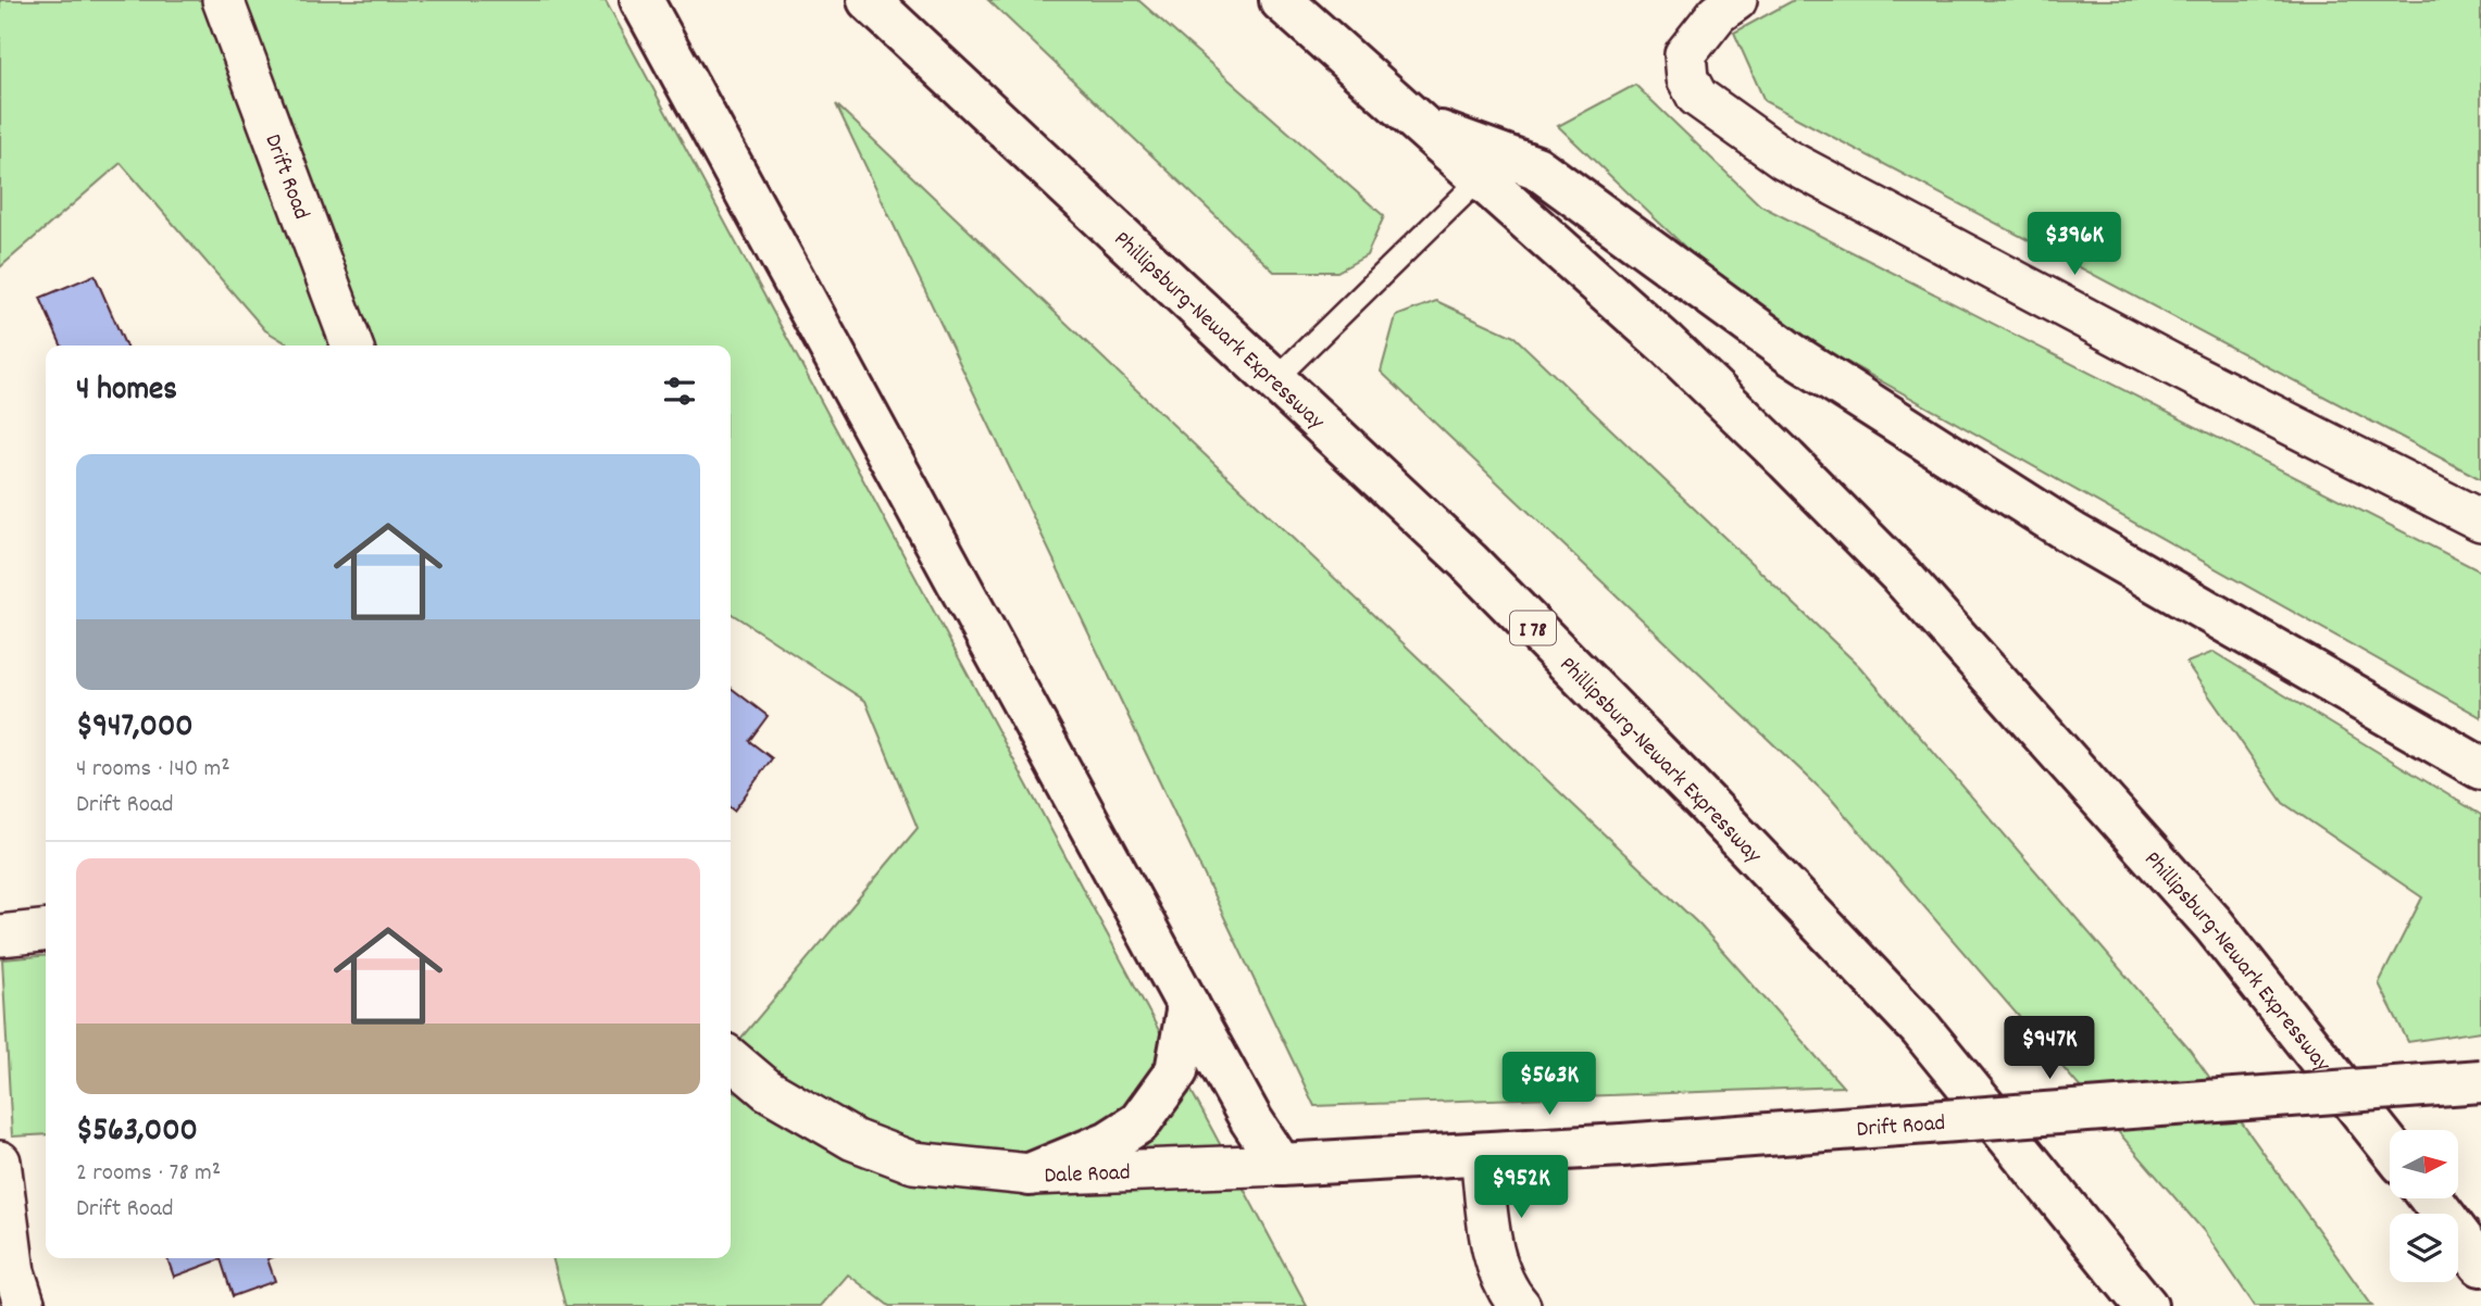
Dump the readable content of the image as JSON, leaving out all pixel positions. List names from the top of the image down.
{
  "streets": {
    "main road": [
      "Drift Road",
      "Phillipsburg-Newark Expressway",
      "I 78",
      "Dale Road"
    ]
  },
  "crossings": [
    ["Drift Road", "Dale Road"]
  ],
  "north": "right",
  "page": {
    "price": [
      "$396K",
      "$947K",
      "$563K",
      "$952K"
    ],
    "heading": "4 homes",
    "list": [
      {
        "name": "$947,000",
        "note": "4 rooms · 140 m² · Drift Road"
      },
      {
        "name": "$563,000",
        "note": "2 rooms · 78 m² · Drift Road"
      }
    ]
  }
}
